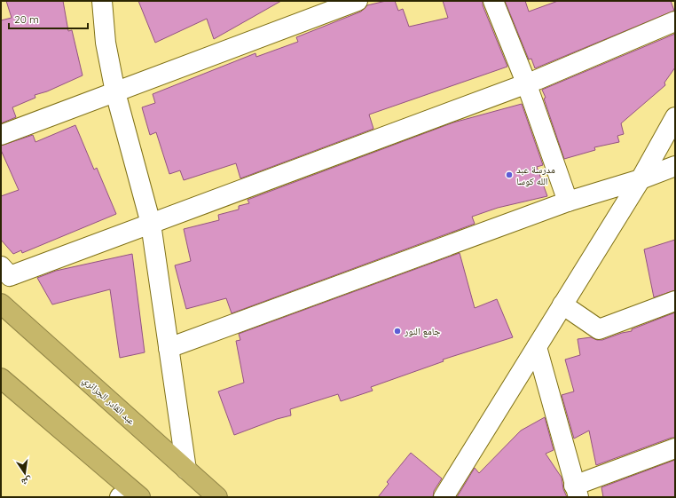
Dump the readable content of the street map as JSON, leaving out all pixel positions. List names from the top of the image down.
{
  "streets": {
    "highway": ["عبد القادر الجزائري"]
  },
  "places": ["مدرسة عبد الله كوسا", "جامع النور"],
  "scale_bar": "20 m",
  "north": "bottom"
}
